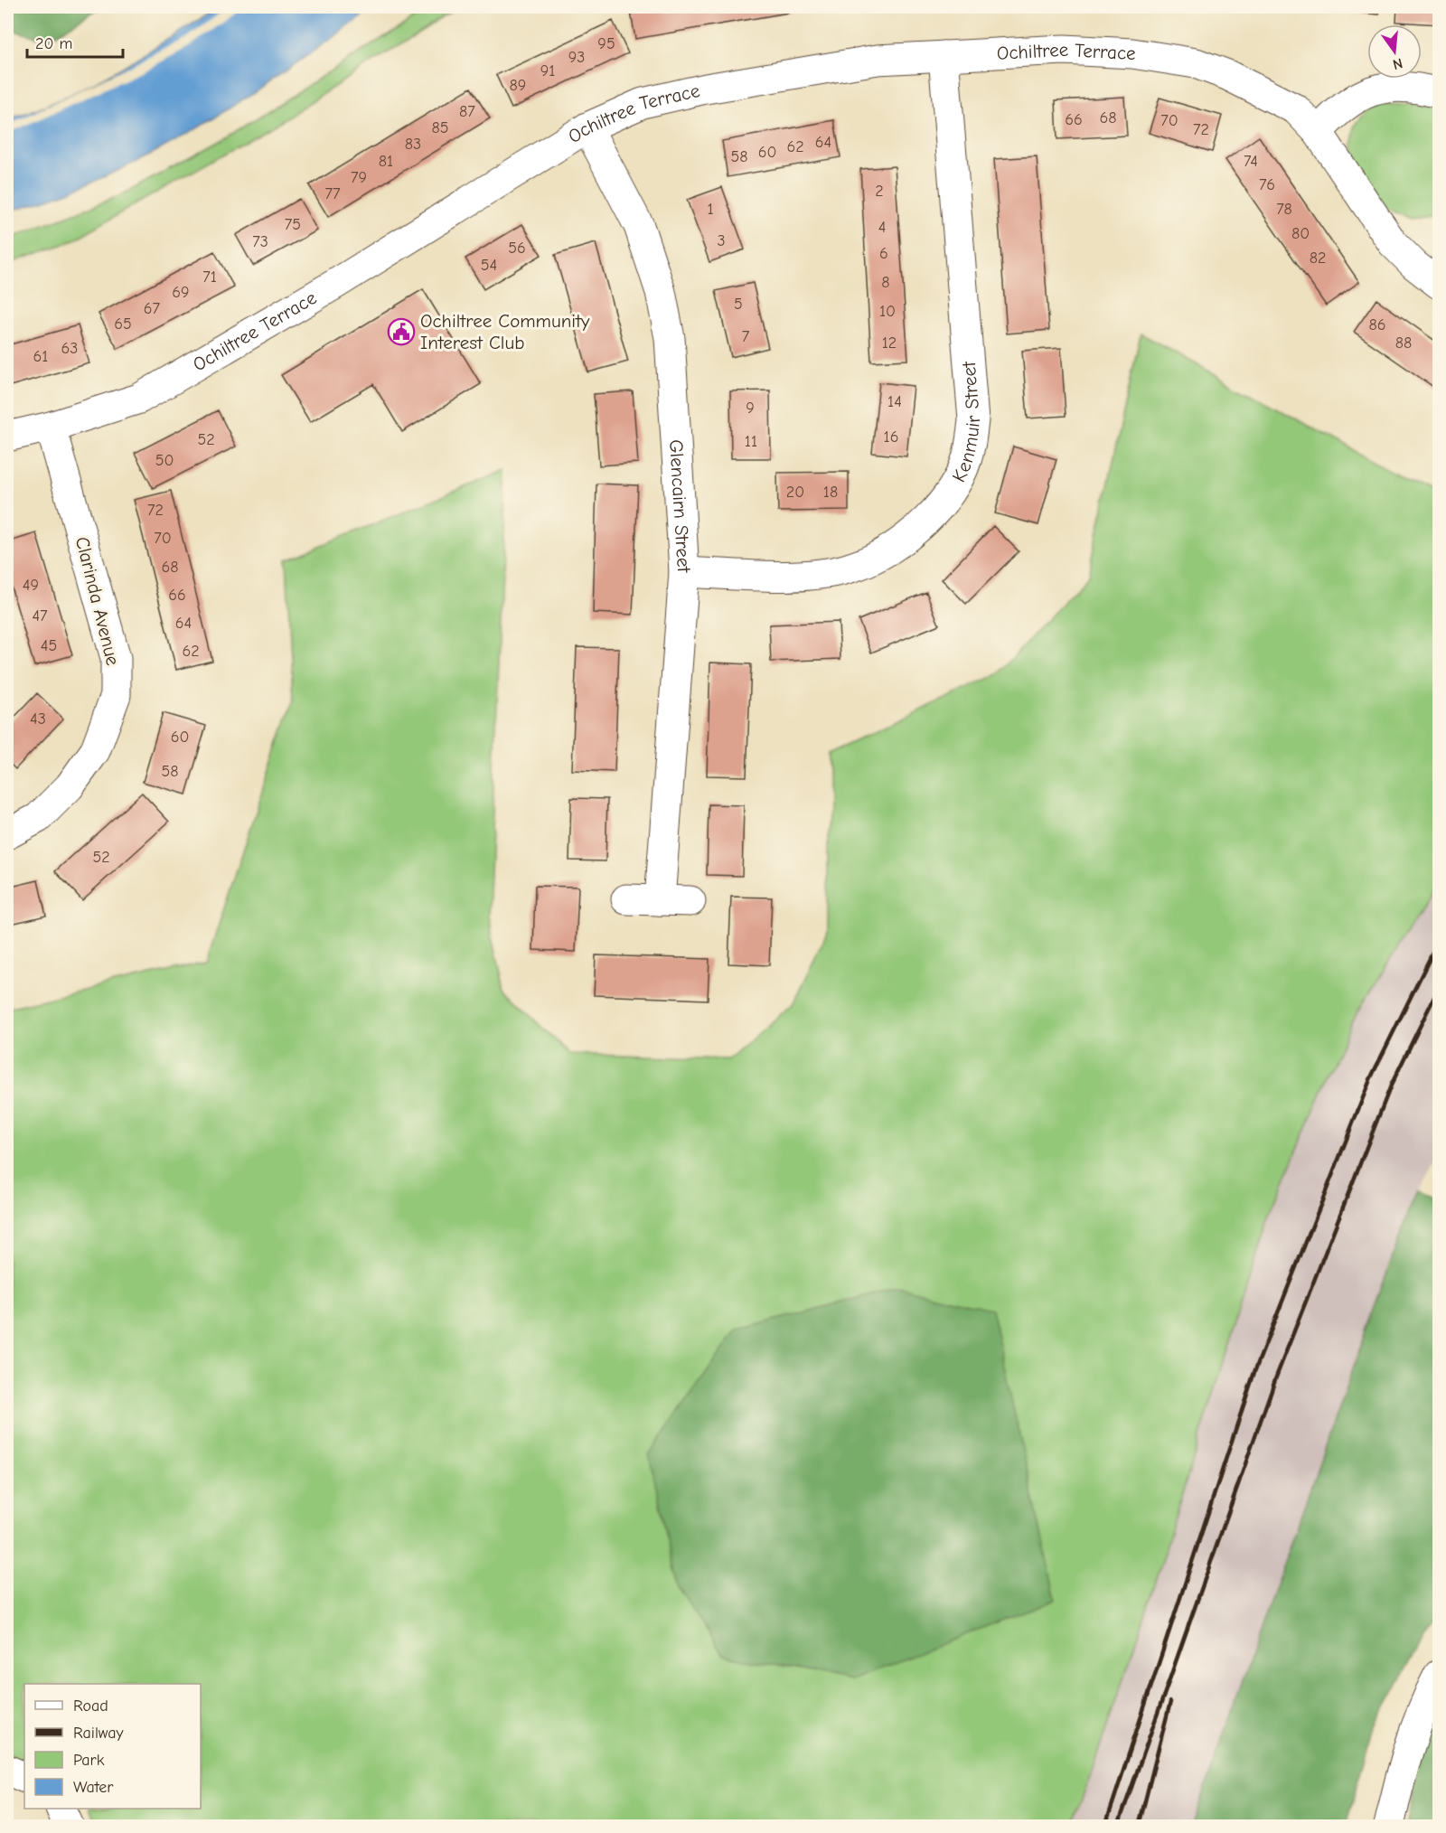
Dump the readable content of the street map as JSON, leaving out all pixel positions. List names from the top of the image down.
{
  "streets": {
    "street": [
      "Ochiltree Terrace",
      "Kenmuir Street",
      "Glencairn Street",
      "Clarinda Avenue"
    ]
  },
  "crossings": [
    ["Ochiltree Terrace", "Kenmuir Street"],
    ["Ochiltree Terrace", "Glencairn Street"],
    ["Ochiltree Terrace", "Clarinda Avenue"],
    ["Kenmuir Street", "Glencairn Street"]
  ],
  "places": {
    "public building": ["Ochiltree Community Interest Club"]
  },
  "house_numbers": [
    "95",
    "93",
    "91",
    "89",
    "87",
    "68",
    "66",
    "70",
    "85",
    "72",
    "64",
    "83",
    "62",
    "60",
    "58",
    "81",
    "74",
    "79",
    "76",
    "2",
    "77",
    "1",
    "78",
    "75",
    "4",
    "80",
    "3",
    "73",
    "56",
    "6",
    "82",
    "54",
    "71",
    "8",
    "69",
    "5",
    "67",
    "10",
    "65",
    "86",
    "7",
    "12",
    "88",
    "63",
    "61",
    "14",
    "9",
    "16",
    "52",
    "11",
    "50",
    "20",
    "18",
    "72",
    "70",
    "68",
    "49",
    "66",
    "47",
    "64",
    "45",
    "62",
    "43",
    "60",
    "58",
    "52"
  ],
  "legend": [
    "Road",
    "Railway",
    "Park",
    "Water"
  ],
  "scale_bar": "20 m",
  "north": "bottom"
}
